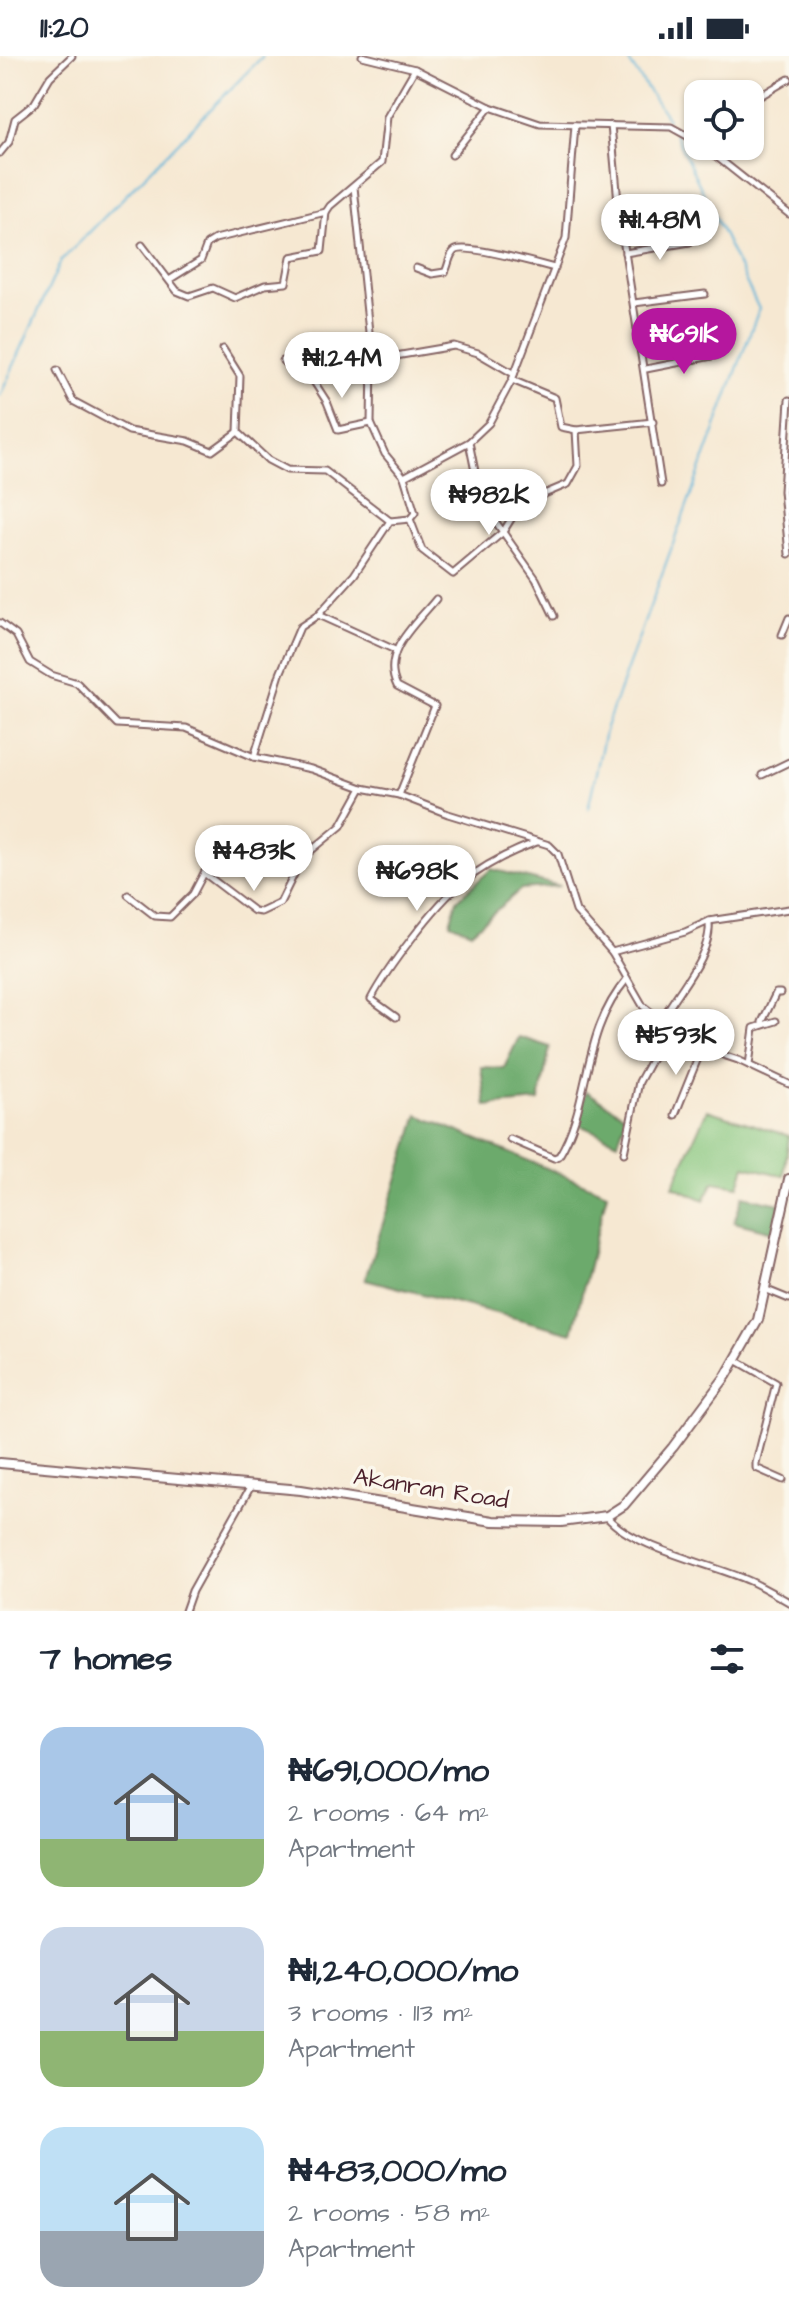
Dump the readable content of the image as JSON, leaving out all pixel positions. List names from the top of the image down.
{
  "streets": {
    "main road": ["Akanran Road"]
  },
  "page": {
    "status": "11:20",
    "price": [
      "₦1.48M",
      "₦691K",
      "₦1.24M",
      "₦982K",
      "₦483K",
      "₦698K",
      "₦593K"
    ],
    "heading": "7 homes",
    "list": [
      {
        "name": "₦691,000/mo",
        "note": "2 rooms · 64 m² · Apartment"
      },
      {
        "name": "₦1,240,000/mo",
        "note": "3 rooms · 113 m² · Apartment"
      },
      {
        "name": "₦483,000/mo",
        "note": "2 rooms · 58 m² · Apartment"
      }
    ]
  }
}
